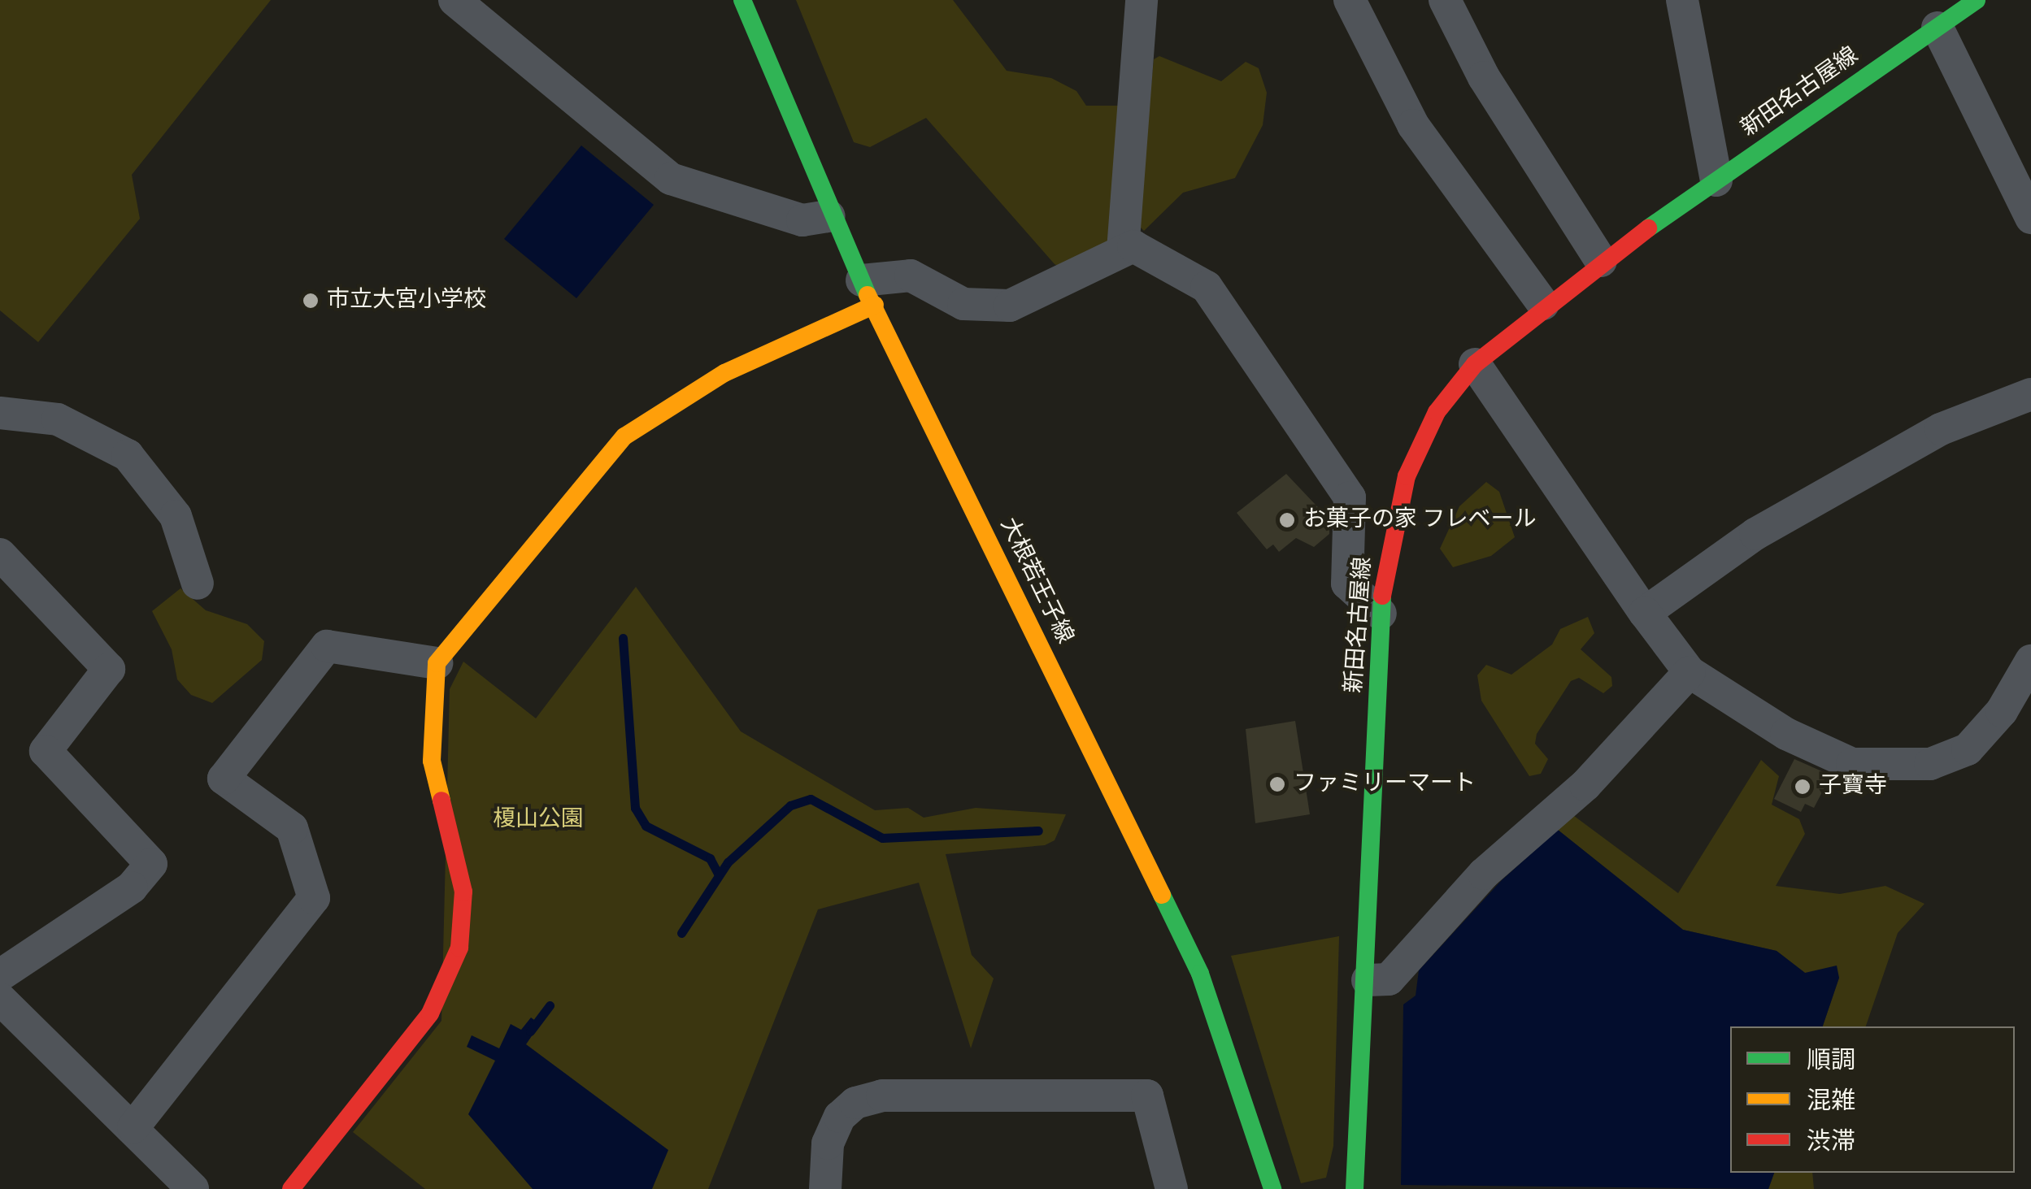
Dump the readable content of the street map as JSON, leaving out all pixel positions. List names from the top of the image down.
{
  "streets": {
    "street": ["新田名古屋線", "大根若王子線"]
  },
  "parks": ["榎山公園"],
  "places": [
    "市立大宮小学校",
    "お菓子の家 フレベール",
    "ファミリーマート",
    "子寶寺"
  ],
  "legend": ["順調", "混雑", "渋滞"]
}
